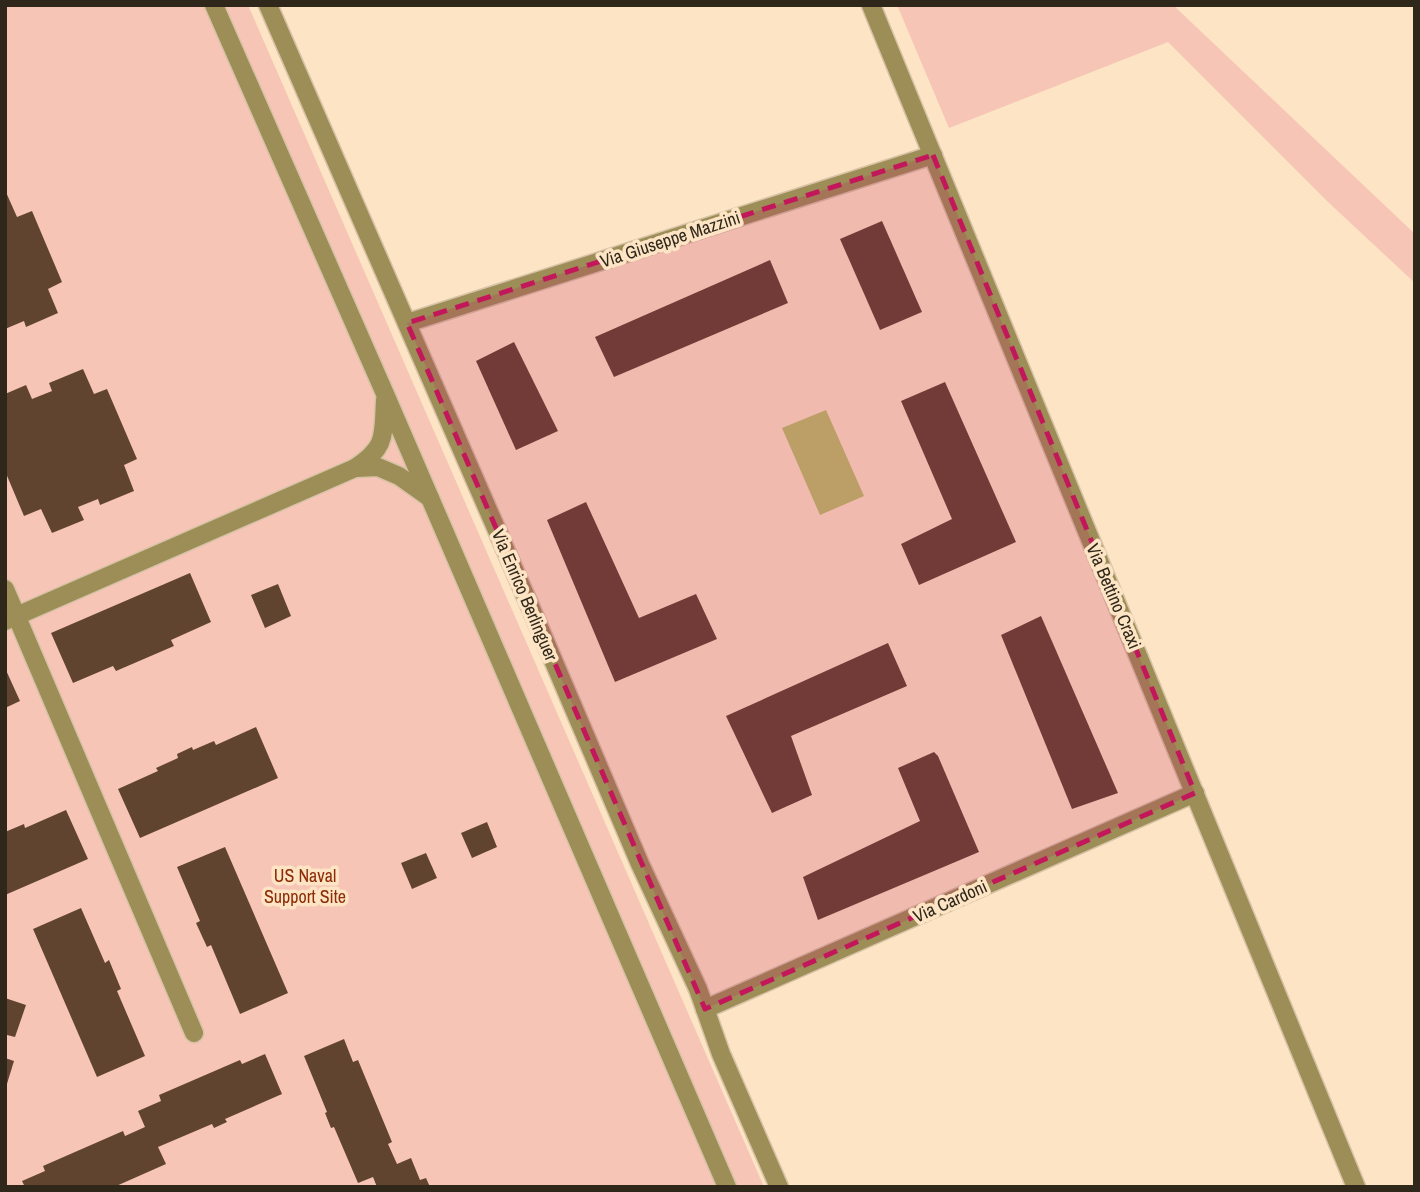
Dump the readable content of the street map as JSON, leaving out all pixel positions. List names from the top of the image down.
{
  "streets": {
    "street": [
      "Via Giuseppe Mazzini",
      "Via Enrico Berlinguer",
      "Via Bettino Craxi",
      "Via Cardoni"
    ]
  },
  "crossings": [
    ["Via Giuseppe Mazzini", "Via Enrico Berlinguer"],
    ["Via Giuseppe Mazzini", "Via Bettino Craxi"],
    ["Via Enrico Berlinguer", "Via Cardoni"],
    ["Via Bettino Craxi", "Via Cardoni"]
  ],
  "parks": ["US Naval Support Site"]
}
